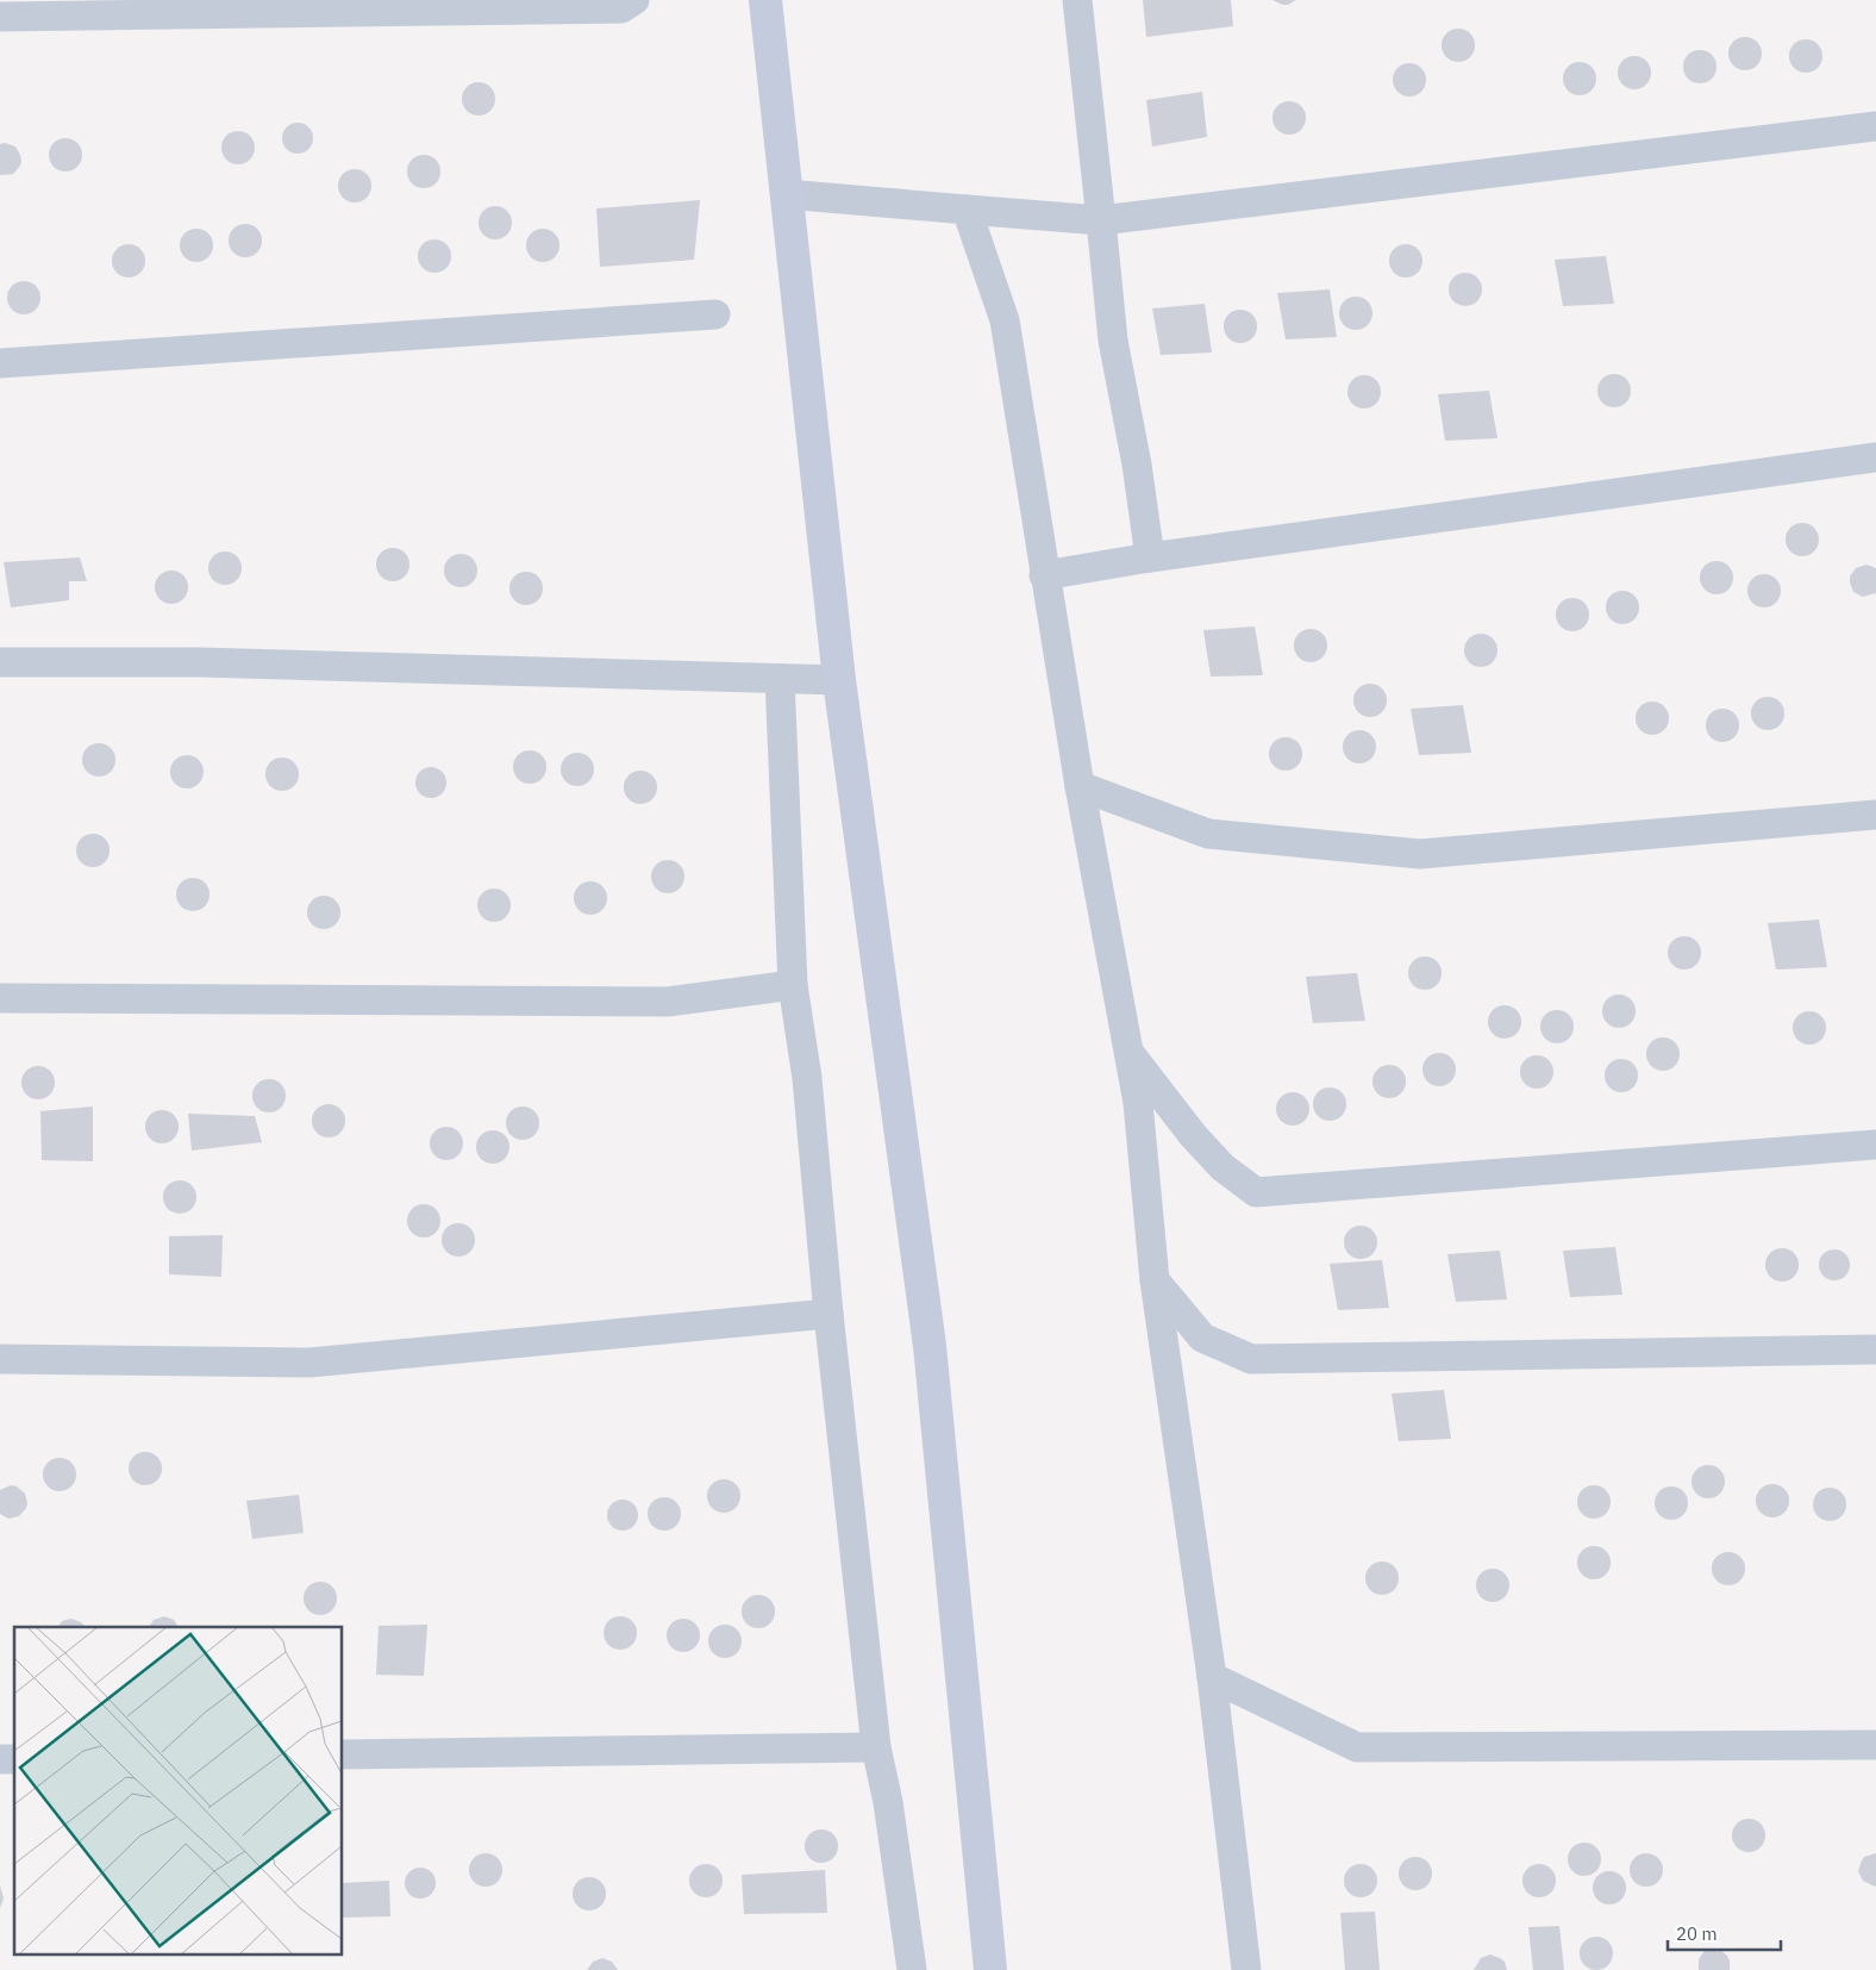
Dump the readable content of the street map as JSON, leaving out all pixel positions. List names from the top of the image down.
{
  "scale_bar": "20 m"
}
